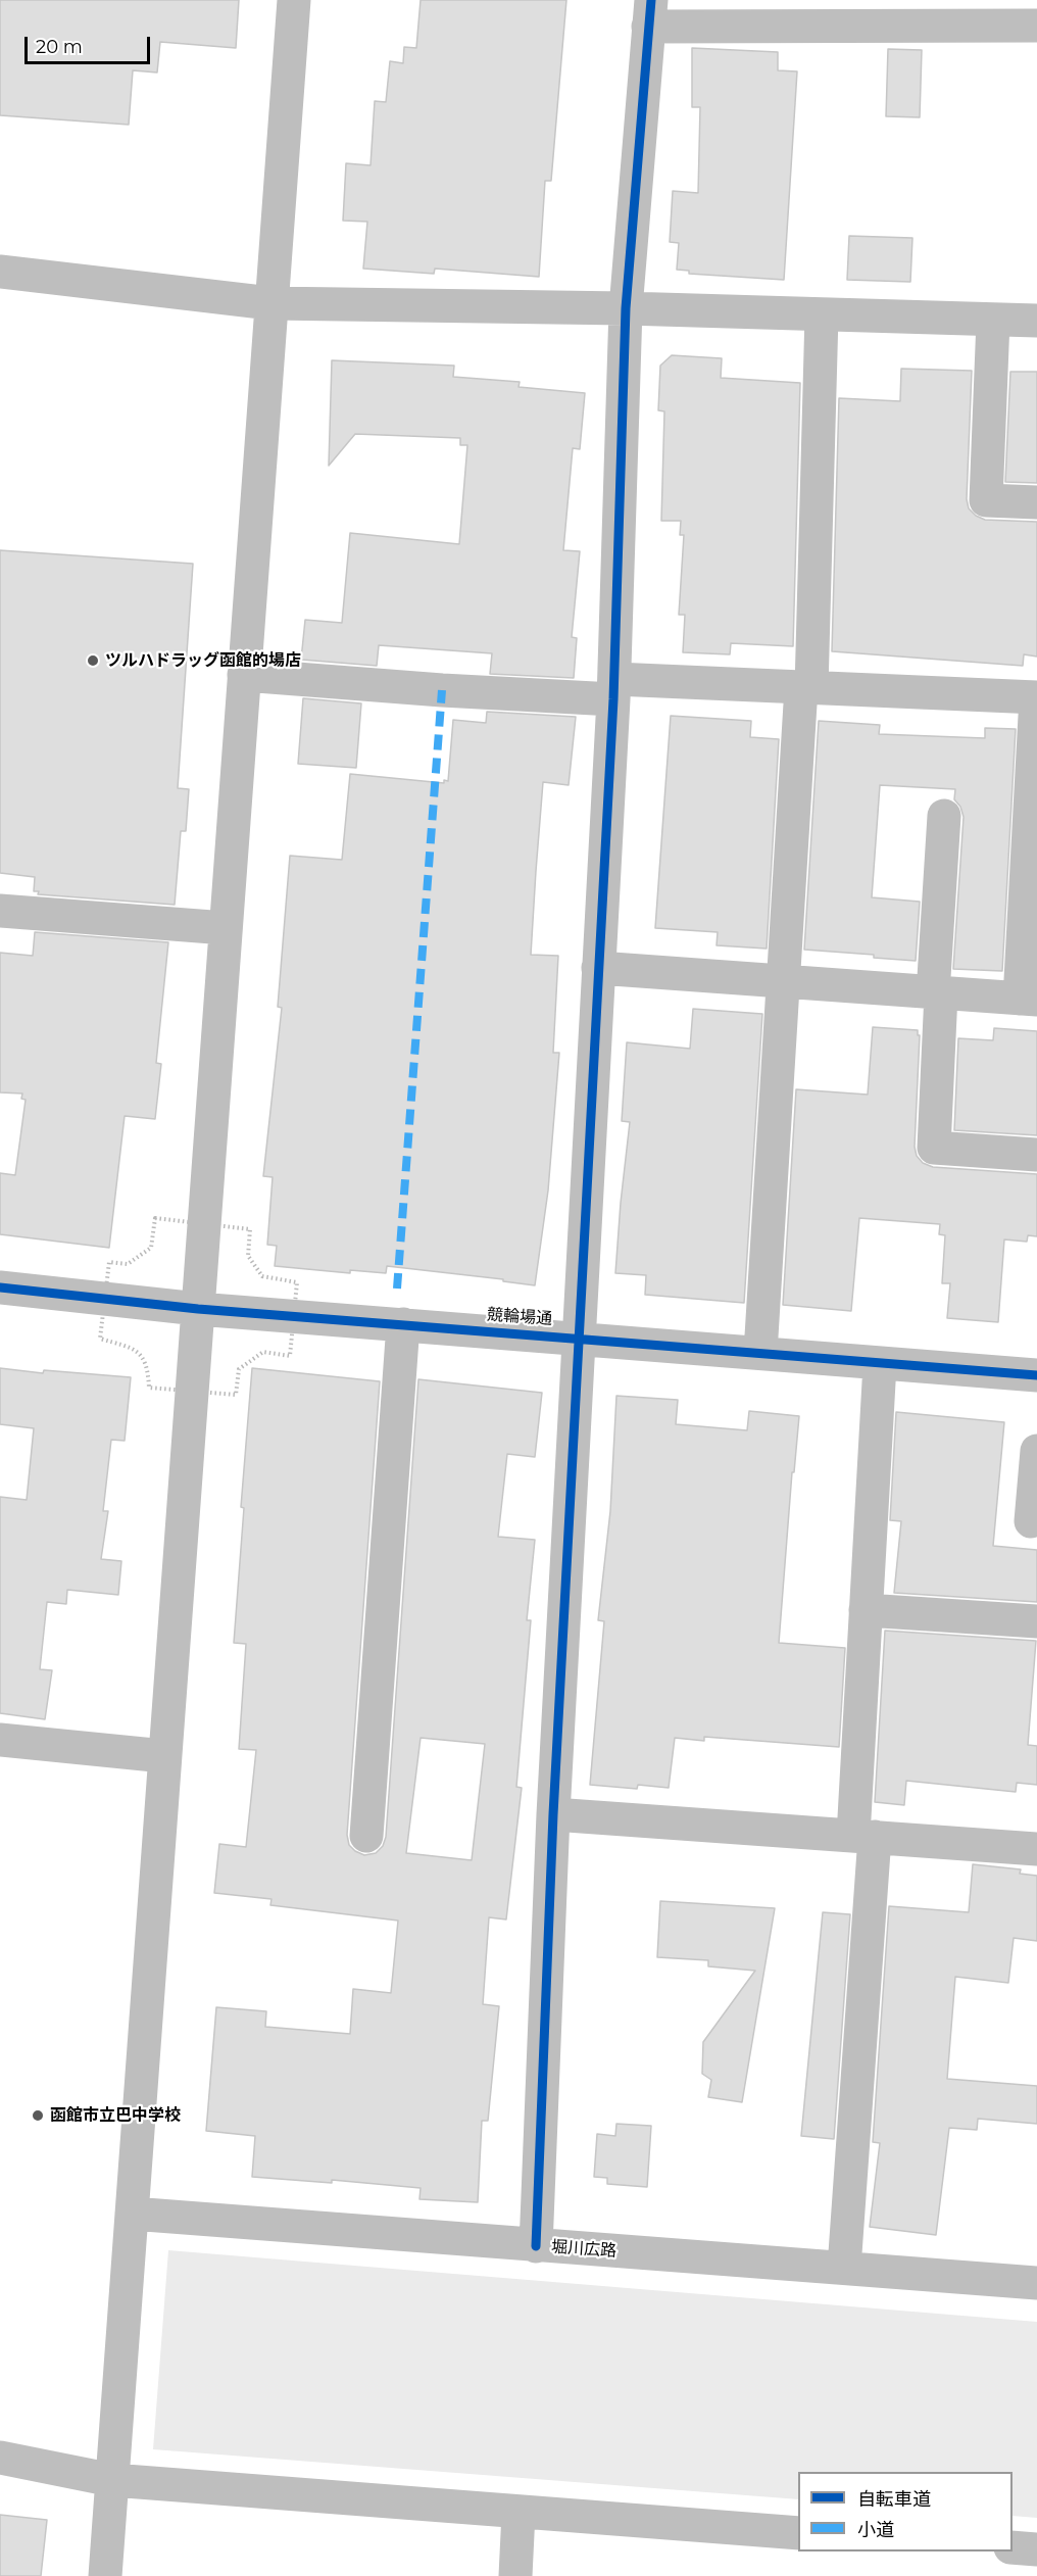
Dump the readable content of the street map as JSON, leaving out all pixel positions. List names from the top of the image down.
{
  "streets": {
    "street": ["競輪場通", "堀川広路"]
  },
  "places": ["ツルハドラッグ函館的場店", "函館市立巴中学校"],
  "legend": ["自転車道", "小道"],
  "scale_bar": "20 m"
}
